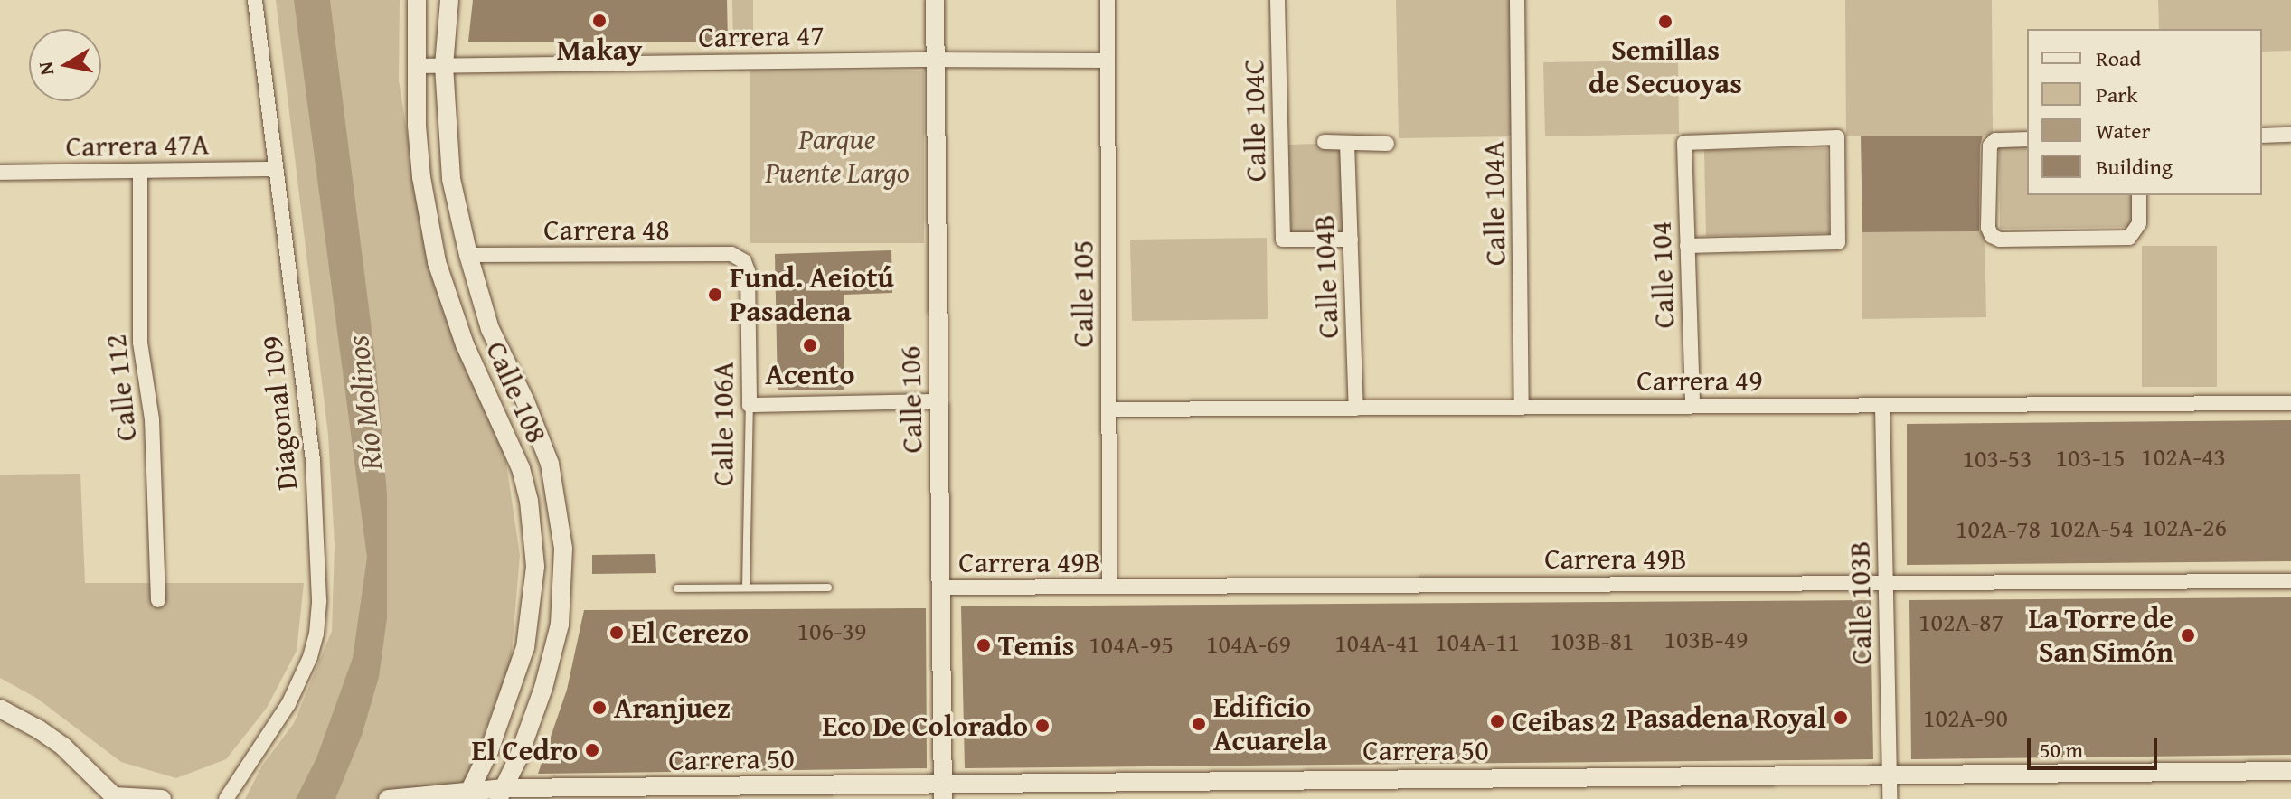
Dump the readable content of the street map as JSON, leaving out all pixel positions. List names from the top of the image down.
{
  "streets": {
    "street": [
      "Carrera 47",
      "Calle 104C",
      "Carrera 47A",
      "Calle 104A",
      "Carrera 48",
      "Calle 104",
      "Calle 104B",
      "Calle 105",
      "Carrera 49",
      "Calle 112",
      "Calle 108",
      "Calle 106",
      "Diagonal 109",
      "Calle 106A",
      "Carrera 49B",
      "Calle 103B",
      "Carrera 50"
    ]
  },
  "crossings": [
    ["Carrera 47", "Calle 105"],
    ["Carrera 47", "Calle 108"],
    ["Carrera 47", "Calle 106"],
    ["Calle 104C", "Calle 104B"],
    ["Carrera 47A", "Calle 112"],
    ["Carrera 47A", "Diagonal 109"],
    ["Calle 104A", "Carrera 49"],
    ["Carrera 48", "Calle 108"],
    ["Carrera 48", "Calle 106A"],
    ["Calle 104", "Carrera 49"],
    ["Calle 104B", "Carrera 49"],
    ["Calle 105", "Carrera 49"],
    ["Calle 105", "Carrera 49B"],
    ["Carrera 49", "Calle 103B"],
    ["Calle 108", "Carrera 50"],
    ["Calle 106", "Carrera 49B"],
    ["Calle 106", "Carrera 50"],
    ["Carrera 49B", "Calle 103B"],
    ["Calle 103B", "Carrera 50"]
  ],
  "water": ["Río Molinos"],
  "parks": ["Parque Puente Largo"],
  "places": [
    "Makay",
    "Semillas de Secuoyas",
    "Fund. Aeiotú Pasadena",
    "Acento",
    "El Cerezo",
    "La Torre de San Simón",
    "Temis",
    "Aranjuez",
    "Pasadena Royal",
    "Ceibas 2",
    "Edificio Acuarela",
    "Eco De Colorado",
    "El Cedro"
  ],
  "house_numbers": [
    "102A-43",
    "103-15",
    "103-53",
    "102A-26",
    "102A-54",
    "102A-78",
    "102A-87",
    "106-39",
    "103B-49",
    "103B-81",
    "104A-11",
    "104A-41",
    "104A-69",
    "104A-95",
    "102A-90"
  ],
  "legend": [
    "Road",
    "Park",
    "Water",
    "Building"
  ],
  "scale_bar": "50 m",
  "north": "left"
}
